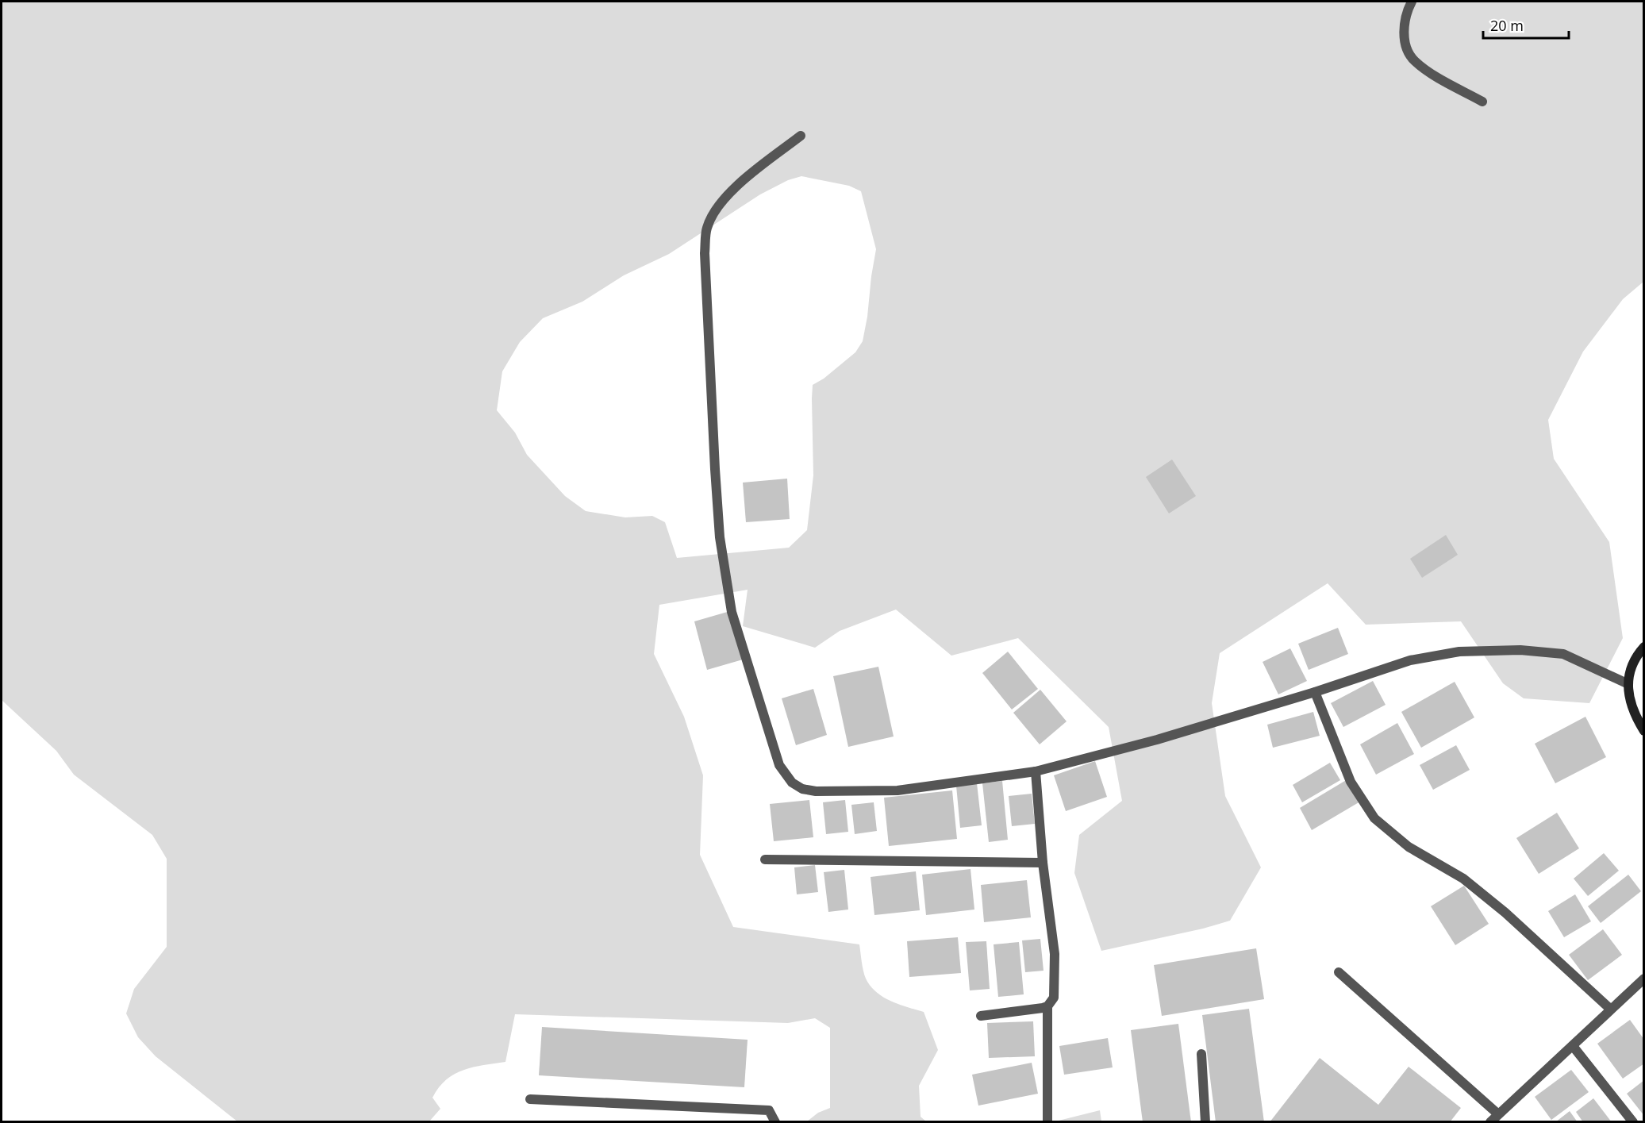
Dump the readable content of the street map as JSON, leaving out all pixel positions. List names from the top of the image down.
{
  "scale_bar": "20 m"
}
